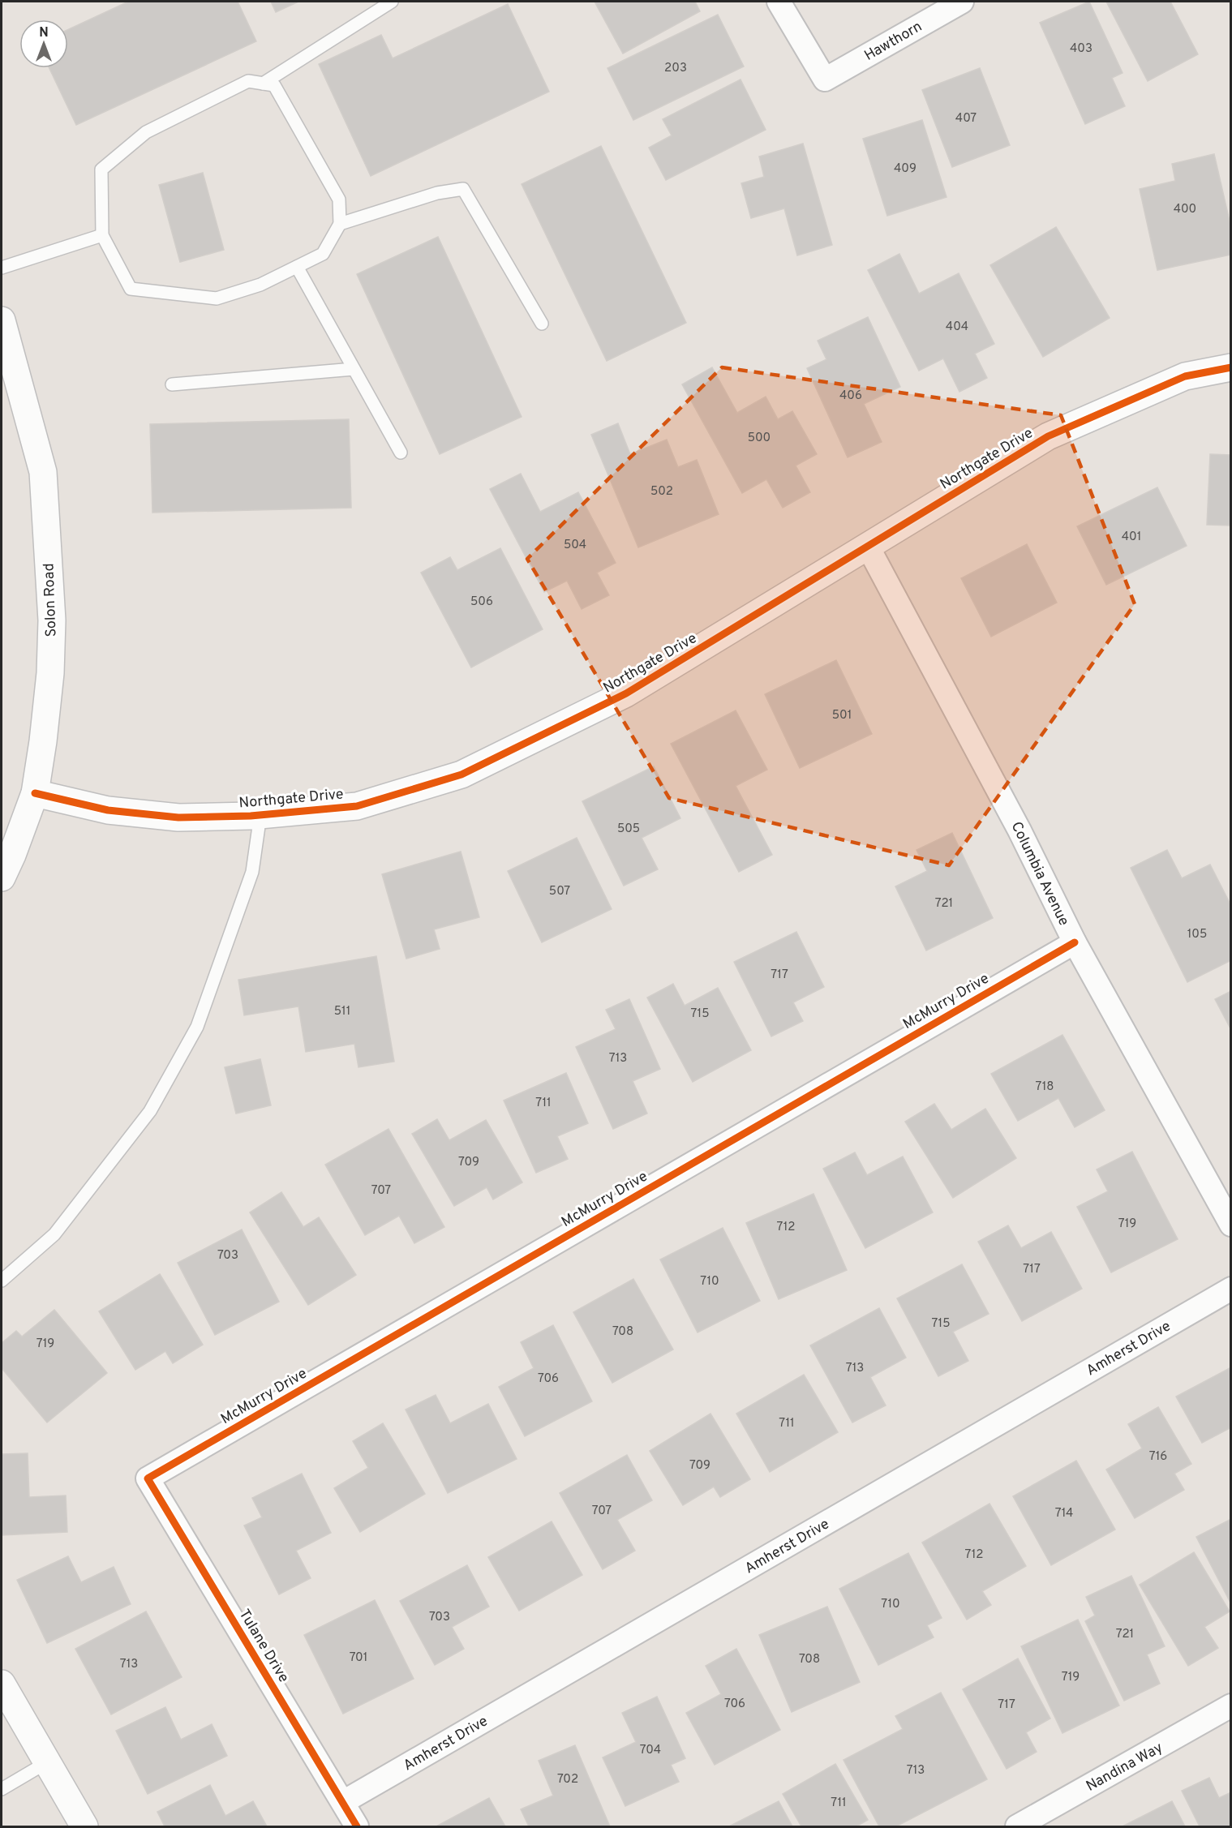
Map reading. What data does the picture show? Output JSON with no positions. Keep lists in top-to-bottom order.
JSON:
{
  "streets": {
    "street": [
      "Hawthorn",
      "Northgate Drive",
      "Solon Road",
      "Columbia Avenue",
      "McMurry Drive",
      "Amherst Drive",
      "Tulane Drive",
      "Nandina Way"
    ]
  },
  "crossings": [
    ["Northgate Drive", "Solon Road"],
    ["Northgate Drive", "Columbia Avenue"],
    ["Columbia Avenue", "McMurry Drive"],
    ["McMurry Drive", "Tulane Drive"],
    ["Amherst Drive", "Tulane Drive"]
  ],
  "house_numbers": [
    "403",
    "203",
    "407",
    "409",
    "400",
    "404",
    "406",
    "500",
    "502",
    "401",
    "504",
    "506",
    "501",
    "505",
    "507",
    "721",
    "105",
    "717",
    "511",
    "715",
    "713",
    "718",
    "711",
    "709",
    "707",
    "719",
    "712",
    "703",
    "717",
    "710",
    "715",
    "708",
    "719",
    "713",
    "706",
    "711",
    "716",
    "709",
    "707",
    "714",
    "712",
    "710",
    "703",
    "721",
    "701",
    "708",
    "713",
    "719",
    "706",
    "717",
    "704",
    "713",
    "702",
    "711"
  ],
  "north": "top"
}
